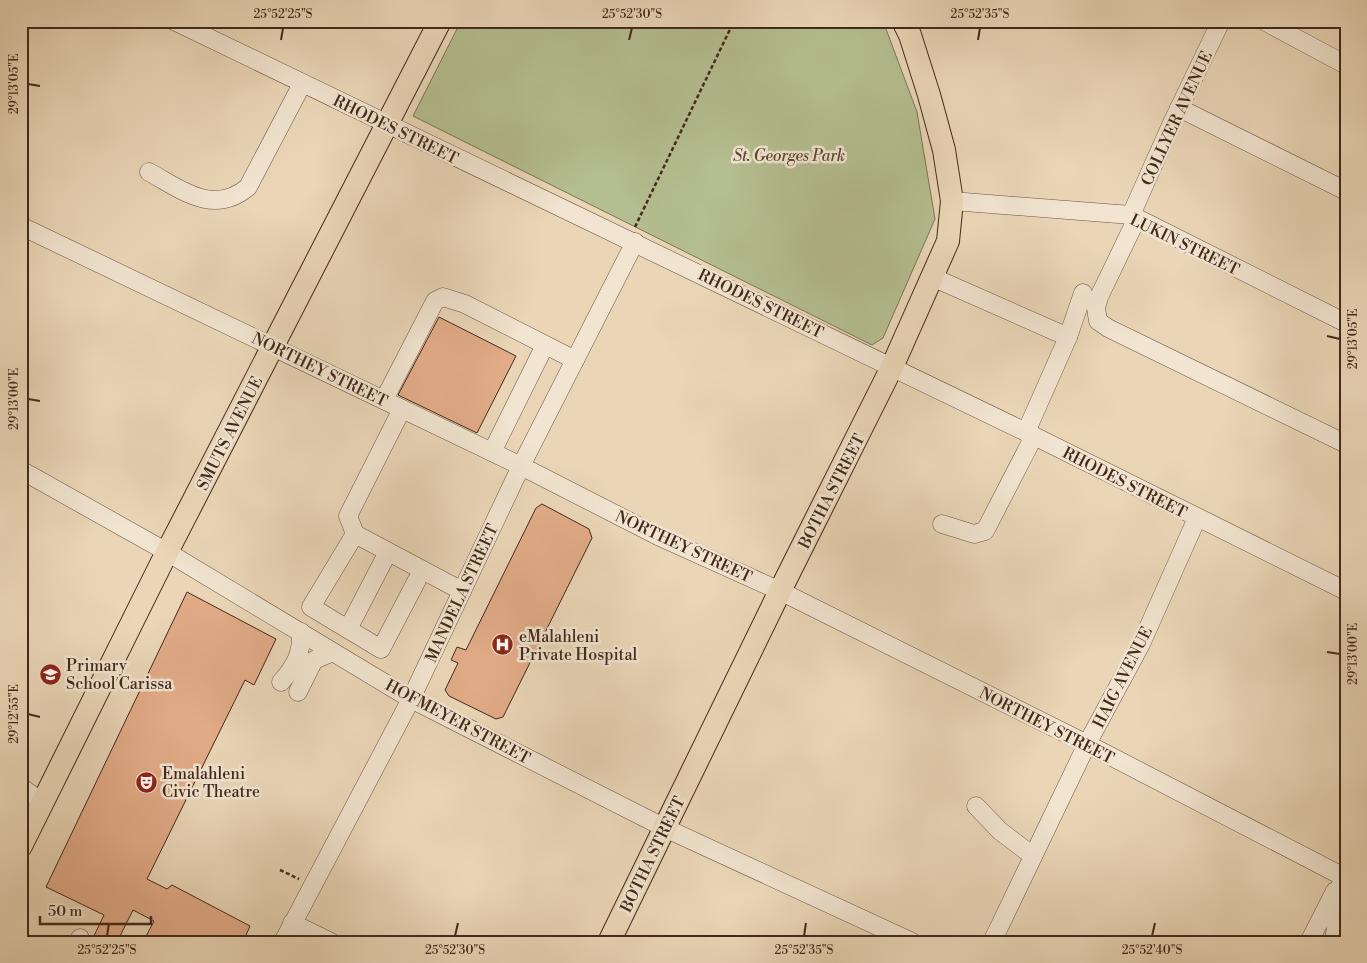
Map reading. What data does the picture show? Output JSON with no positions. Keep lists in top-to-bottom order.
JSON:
{
  "streets": {
    "main road": ["SMUTS AVENUE", "BOTHA STREET"],
    "street": [
      "COLLYER AVENUE",
      "RHODES STREET",
      "LUKIN STREET",
      "NORTHEY STREET",
      "MANDELA STREET",
      "HAIG AVENUE",
      "HOFMEYER STREET"
    ]
  },
  "crossings": [
    ["COLLYER AVENUE", "LUKIN STREET"],
    ["RHODES STREET", "SMUTS AVENUE"],
    ["RHODES STREET", "BOTHA STREET"],
    ["RHODES STREET", "MANDELA STREET"],
    ["RHODES STREET", "HAIG AVENUE"],
    ["LUKIN STREET", "BOTHA STREET"],
    ["NORTHEY STREET", "SMUTS AVENUE"],
    ["NORTHEY STREET", "BOTHA STREET"],
    ["NORTHEY STREET", "MANDELA STREET"],
    ["NORTHEY STREET", "HAIG AVENUE"],
    ["SMUTS AVENUE", "HOFMEYER STREET"],
    ["BOTHA STREET", "HOFMEYER STREET"],
    ["MANDELA STREET", "HOFMEYER STREET"]
  ],
  "parks": ["St. Georges Park"],
  "places": {
    "hospital": ["eMalahleni Private Hospital"],
    "school or university": ["Primary School Carissa"],
    "theatre": ["Emalahleni Civic Theatre"]
  },
  "scale_bar": "50 m",
  "coordinates": [
    "25°52'25\"S",
    "25°52'30\"S",
    "25°52'35\"S",
    "29°13'05\"E",
    "29°13'00\"E",
    "29°12'55\"E",
    "25°52'40\"S"
  ]
}
